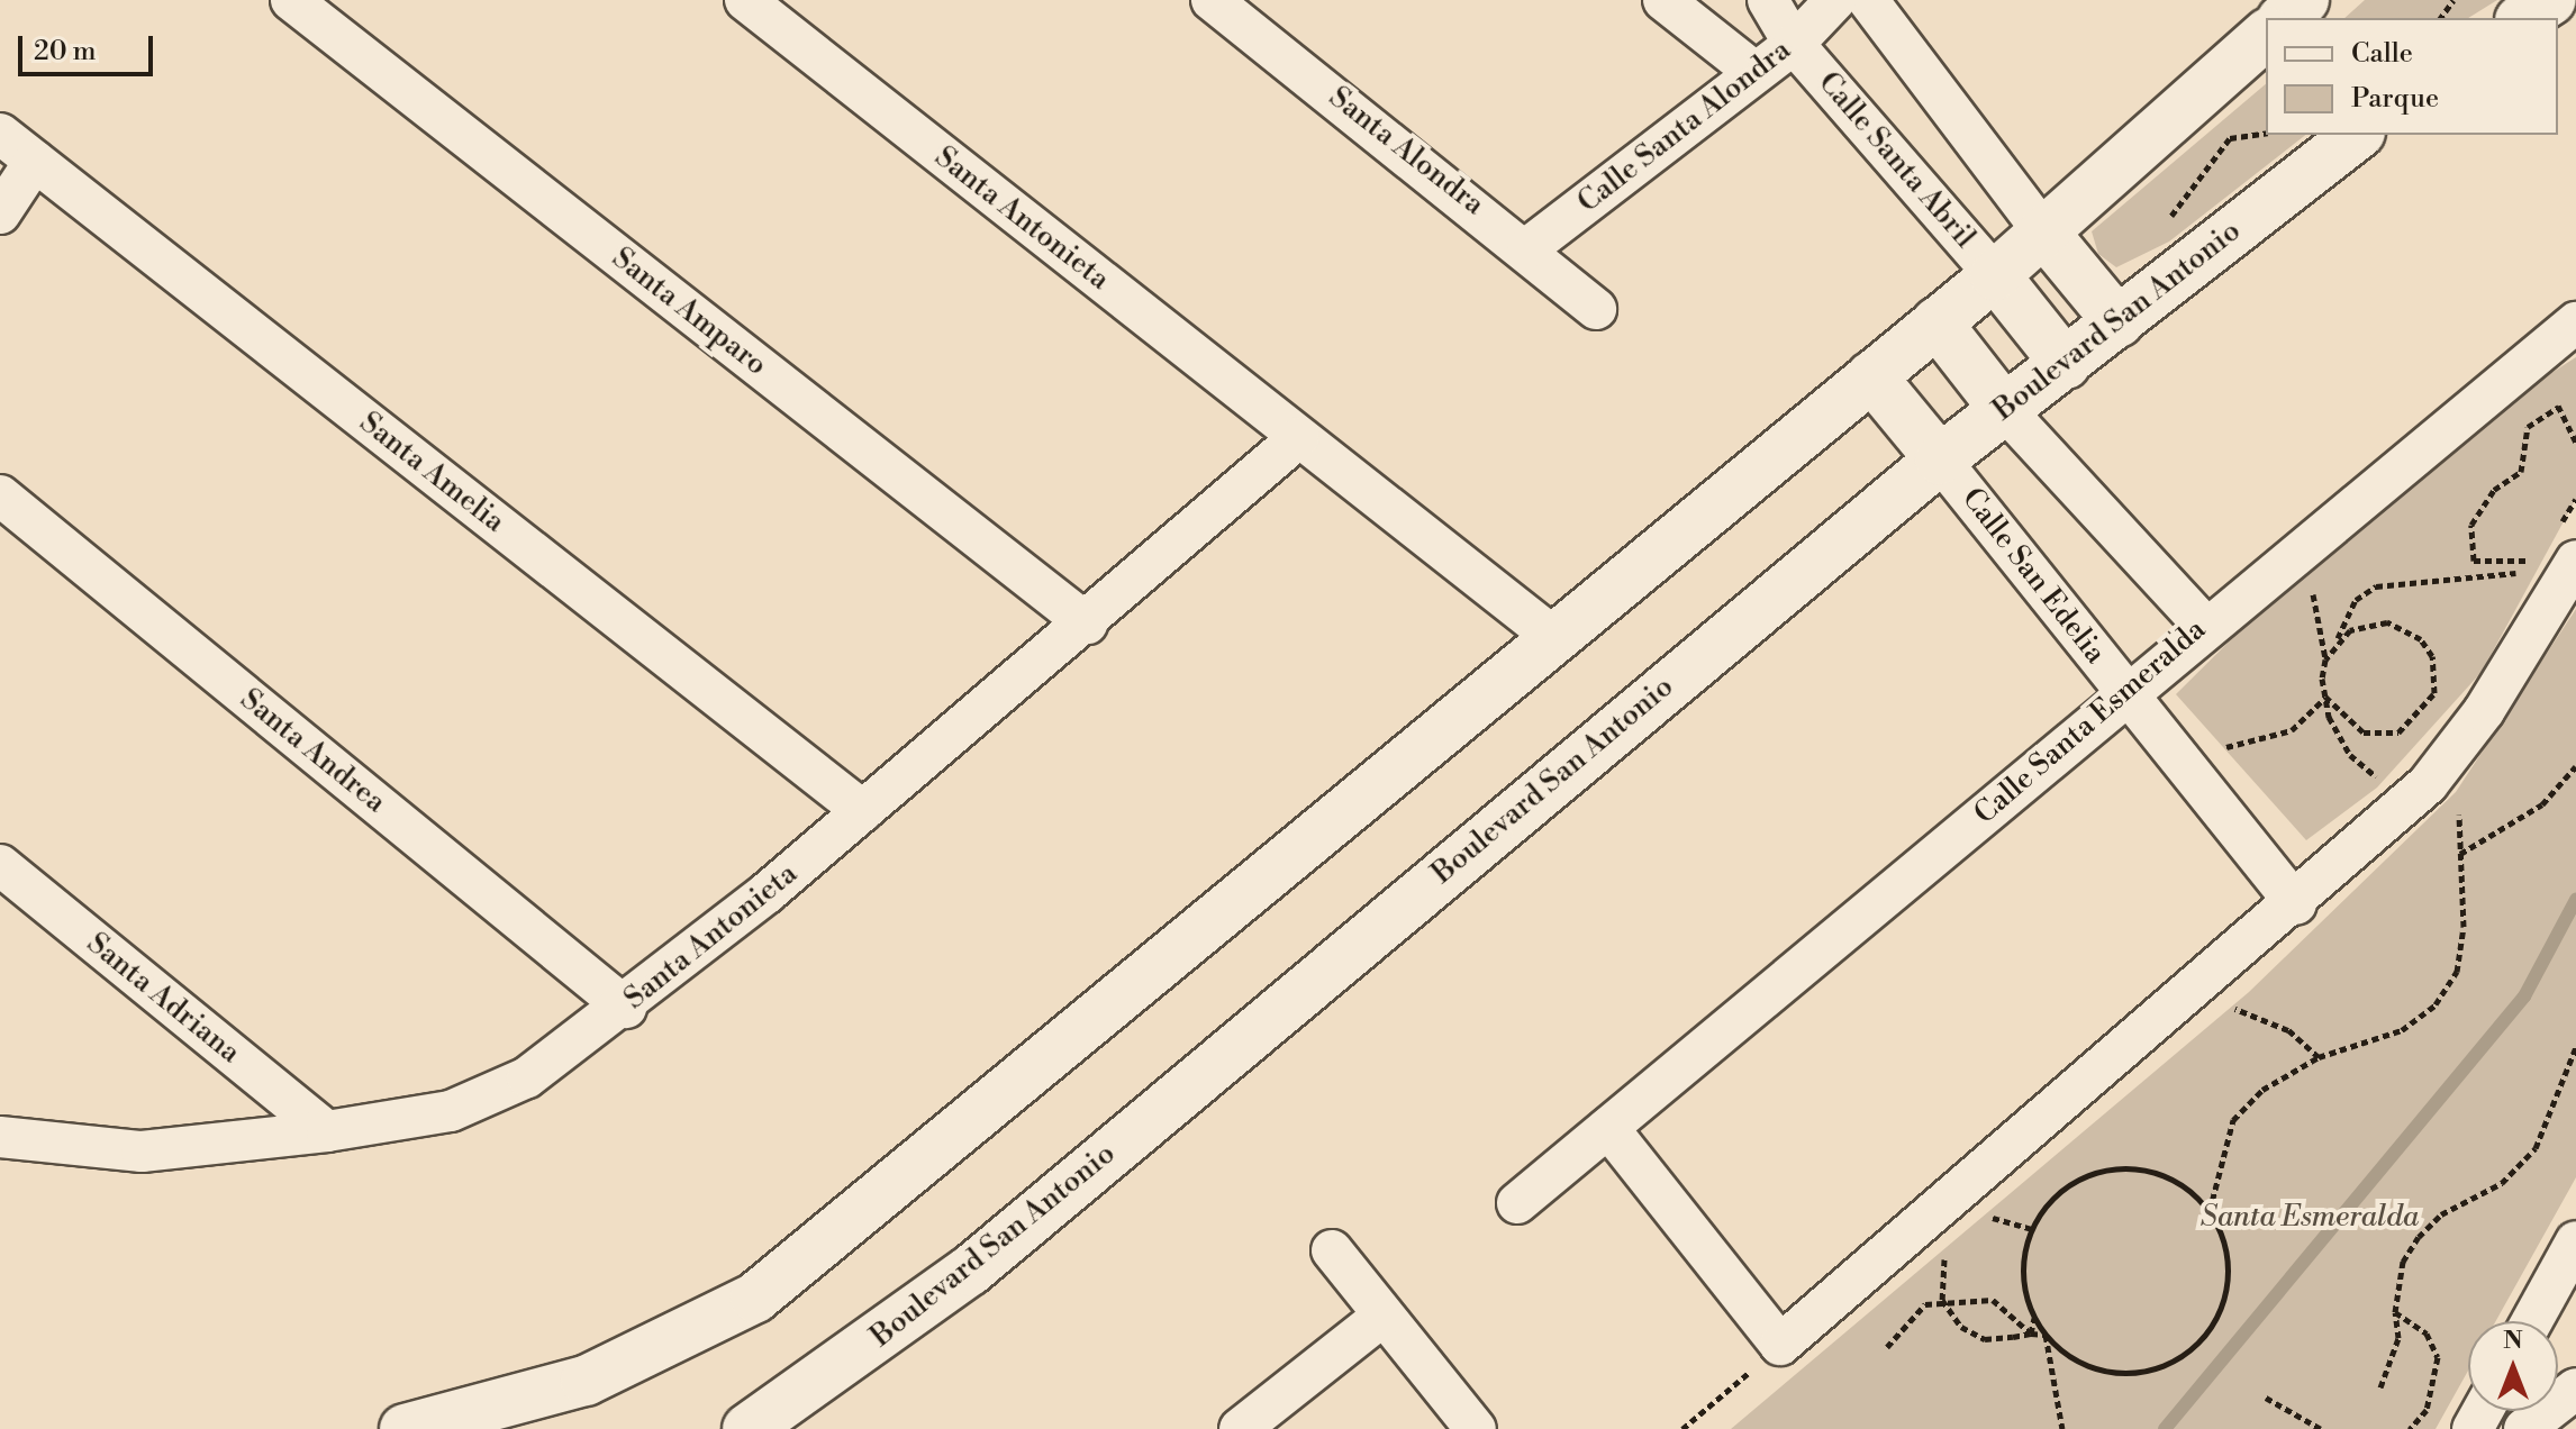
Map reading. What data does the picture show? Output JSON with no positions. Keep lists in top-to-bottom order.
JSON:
{
  "streets": {
    "street": [
      "Calle Santa Alondra",
      "Santa Alondra",
      "Calle Santa Abril",
      "Santa Antonieta",
      "Santa Amparo",
      "Boulevard San Antonio",
      "Santa Amelia",
      "Calle San Edelia",
      "Calle Santa Esmeralda",
      "Santa Andrea",
      "Santa Adriana"
    ]
  },
  "crossings": [
    ["Calle Santa Alondra", "Santa Alondra"],
    ["Calle Santa Alondra", "Calle Santa Abril"],
    ["Santa Antonieta", "Santa Amparo"],
    ["Santa Antonieta", "Santa Amelia"],
    ["Santa Antonieta", "Santa Andrea"],
    ["Santa Antonieta", "Santa Adriana"],
    ["Boulevard San Antonio", "Calle San Edelia"],
    ["Calle San Edelia", "Calle Santa Esmeralda"]
  ],
  "parks": ["Santa Esmeralda"],
  "legend": ["Calle", "Parque"],
  "scale_bar": "20 m",
  "north": "top"
}
